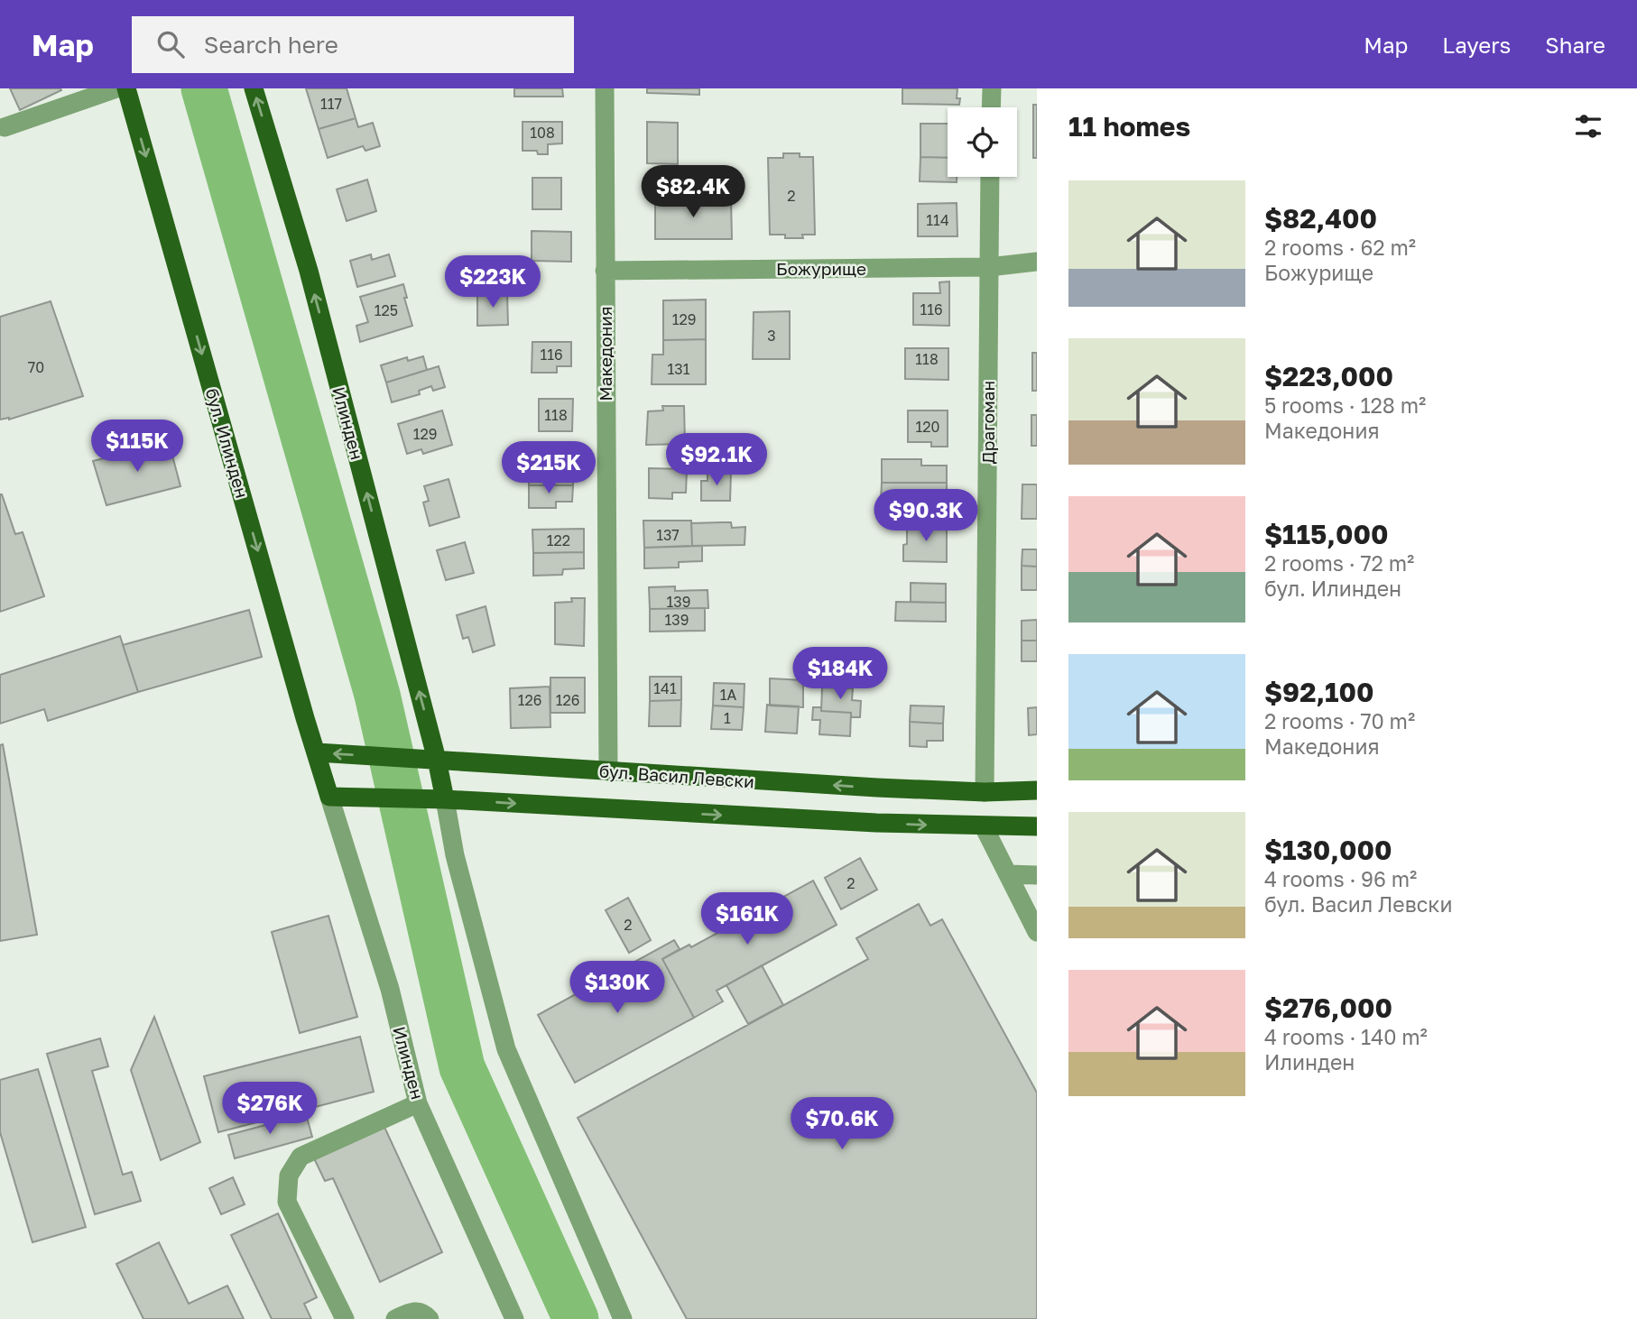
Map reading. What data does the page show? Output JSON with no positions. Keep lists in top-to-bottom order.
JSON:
{
  "streets": {
    "main road": ["Илинден", "бул. Илинден", "бул. Васил Левски"],
    "street": ["Божурище", "Македония", "Драгоман"]
  },
  "crossings": [
    ["Божурище", "Македония"],
    ["Божурище", "Драгоман"],
    ["Македония", "бул. Васил Левски"],
    ["Драгоман", "бул. Васил Левски"],
    ["Илинден", "бул. Илинден"],
    ["Илинден", "бул. Васил Левски"],
    ["бул. Илинден", "бул. Васил Левски"]
  ],
  "one_way": ["Илинден", "бул. Илинден"],
  "house_numbers": [
    "117",
    "108",
    "2",
    "114",
    "116",
    "125",
    "129",
    "3",
    "116",
    "118",
    "70",
    "131",
    "118",
    "120",
    "129",
    "137",
    "122",
    "139",
    "139",
    "141",
    "1А",
    "126",
    "126",
    "1",
    "2",
    "2"
  ],
  "page": {
    "header": "Map",
    "search": "Search here",
    "nav": ["Map", "Layers", "Share"],
    "heading": "11 homes",
    "list": [
      {
        "name": "$82,400",
        "note": "2 rooms · 62 m² · Божурище"
      },
      {
        "name": "$223,000",
        "note": "5 rooms · 128 m² · Македония"
      },
      {
        "name": "$115,000",
        "note": "2 rooms · 72 m² · бул. Илинден"
      },
      {
        "name": "$92,100",
        "note": "2 rooms · 70 m² · Македония"
      },
      {
        "name": "$130,000",
        "note": "4 rooms · 96 m² · бул. Васил Левски"
      },
      {
        "name": "$276,000",
        "note": "4 rooms · 140 m² · Илинден"
      }
    ],
    "price": [
      "$82.4K",
      "$223K",
      "$115K",
      "$92.1K",
      "$215K",
      "$90.3K",
      "$184K",
      "$161K",
      "$130K",
      "$276K",
      "$70.6K"
    ]
  }
}
